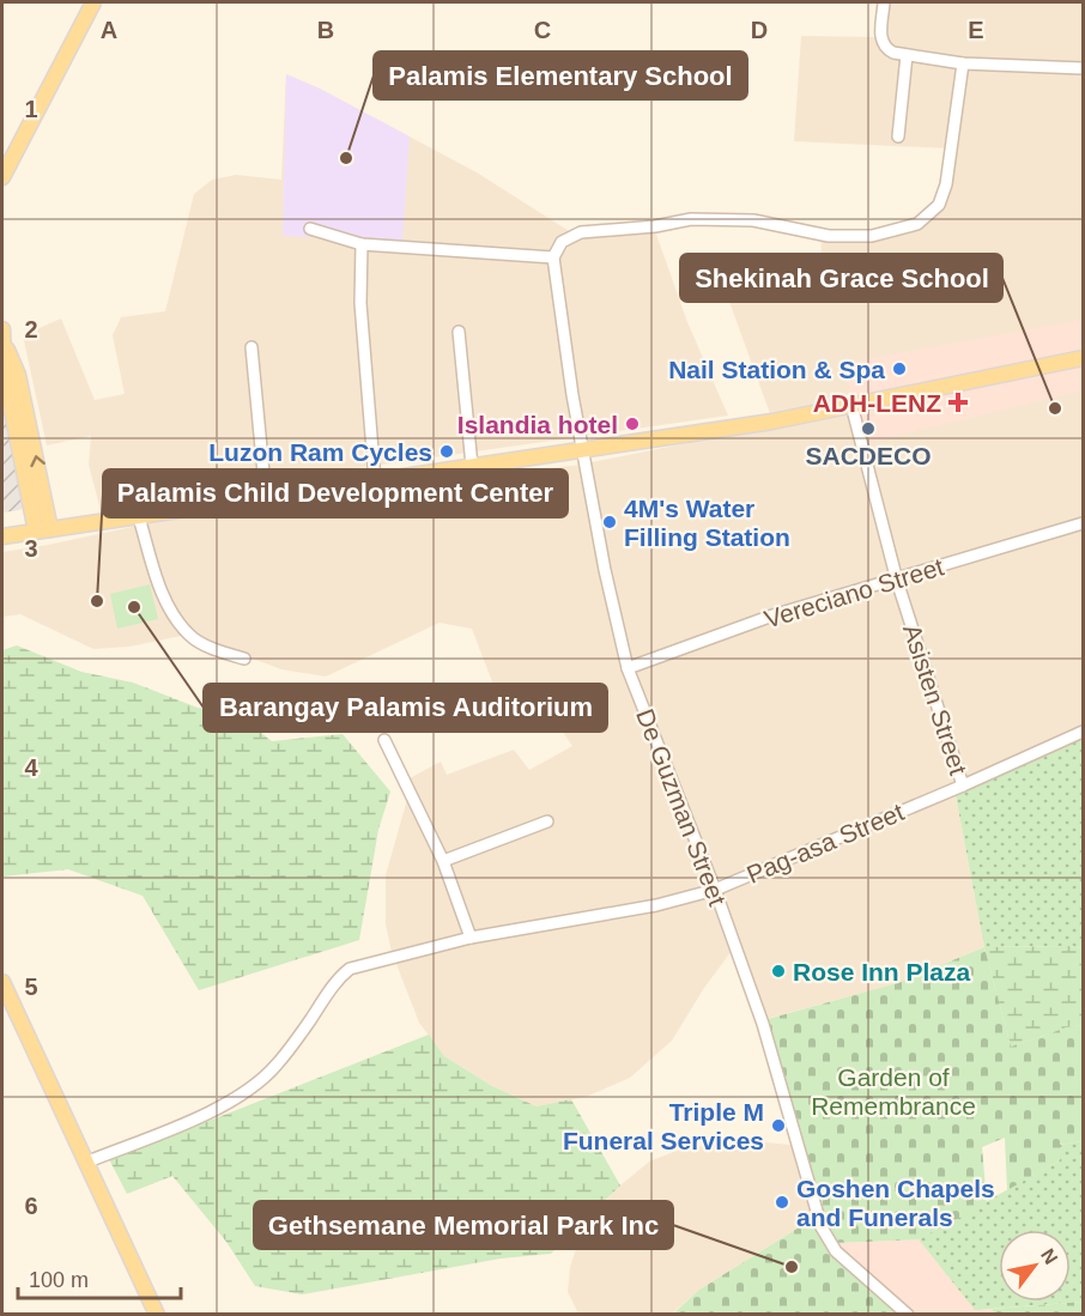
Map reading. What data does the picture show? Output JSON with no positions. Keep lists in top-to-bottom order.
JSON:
{
  "streets": {
    "street": [
      "Vereciano Street",
      "Asisten Street",
      "De Guzman Street",
      "Pag-asa Street"
    ]
  },
  "crossings": [
    ["Vereciano Street", "Asisten Street"],
    ["Vereciano Street", "De Guzman Street"],
    ["Asisten Street", "Pag-asa Street"],
    ["De Guzman Street", "Pag-asa Street"]
  ],
  "parks": ["Garden of Remembrance"],
  "places": {
    "other": [
      "Palamis Elementary School",
      "Nail Station & Spa",
      "Shekinah Grace School",
      "Islandia hotel",
      "SACDECO",
      "Luzon Ram Cycles",
      "4M's Water Filling Station",
      "Palamis Child Development Center",
      "Barangay Palamis Auditorium",
      "Rose Inn Plaza",
      "Triple M Funeral Services",
      "Goshen Chapels and Funerals",
      "Gethsemane Memorial Park Inc"
    ],
    "health": ["ADH-LENZ"]
  },
  "scale_bar": "100 m",
  "north": "top right",
  "grid": {
    "columns": [
      "A",
      "B",
      "C",
      "D",
      "E"
    ],
    "rows": [
      "1",
      "2",
      "3",
      "4",
      "5",
      "6"
    ]
  }
}
